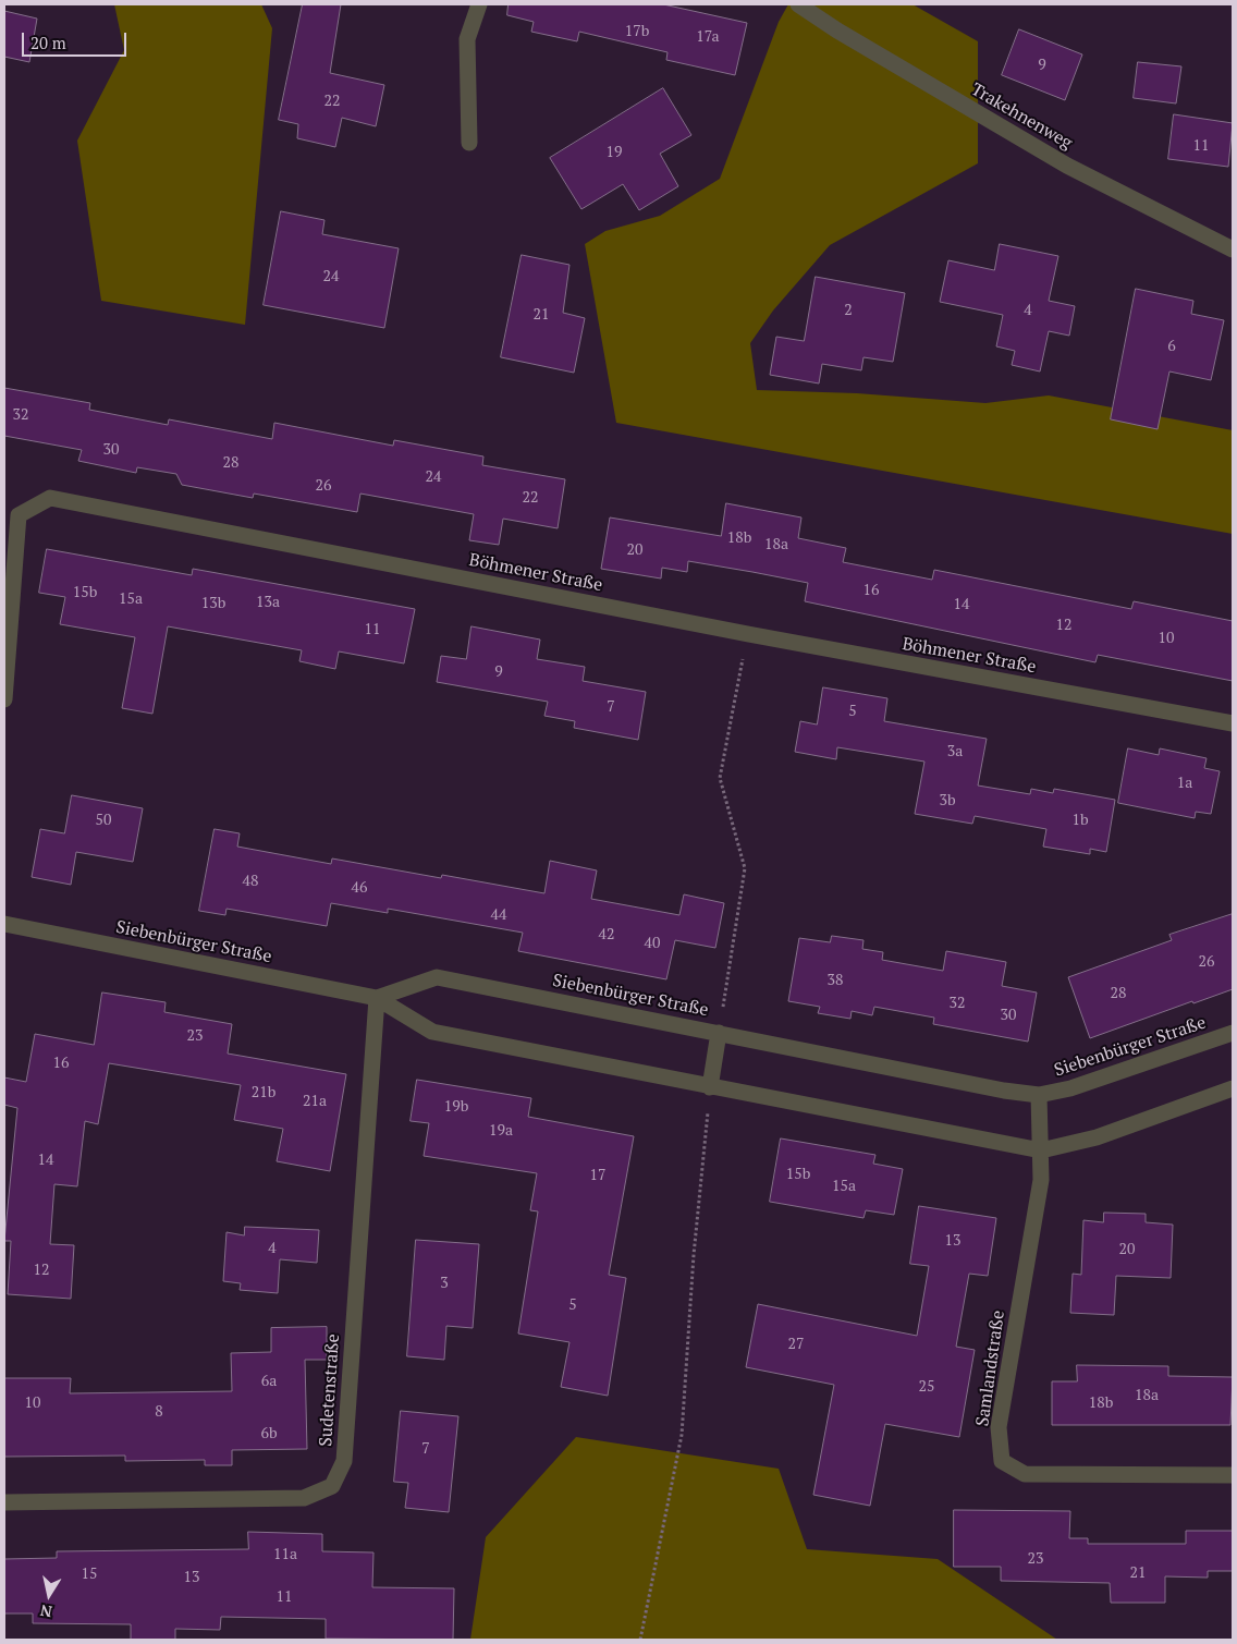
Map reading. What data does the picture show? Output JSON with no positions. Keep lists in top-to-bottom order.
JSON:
{
  "streets": {
    "street": [
      "Trakehnenweg",
      "Böhmener Straße",
      "Siebenbürger Straße",
      "Samlandstraße",
      "Sudetenstraße"
    ]
  },
  "crossings": [
    ["Siebenbürger Straße", "Samlandstraße"],
    ["Siebenbürger Straße", "Sudetenstraße"]
  ],
  "house_numbers": [
    "17b",
    "17a",
    "9",
    "22",
    "11",
    "19",
    "24",
    "2",
    "4",
    "21",
    "6",
    "32",
    "30",
    "28",
    "24",
    "26",
    "22",
    "18b",
    "18a",
    "20",
    "16",
    "15b",
    "15a",
    "13a",
    "13b",
    "14",
    "12",
    "11",
    "10",
    "9",
    "7",
    "5",
    "3a",
    "1a",
    "3b",
    "50",
    "1b",
    "48",
    "46",
    "44",
    "42",
    "40",
    "26",
    "38",
    "28",
    "32",
    "30",
    "23",
    "16",
    "21b",
    "21a",
    "19b",
    "19a",
    "14",
    "15b",
    "17",
    "15a",
    "13",
    "4",
    "20",
    "12",
    "3",
    "5",
    "27",
    "6a",
    "25",
    "18a",
    "10",
    "18b",
    "8",
    "6b",
    "7",
    "11a",
    "23",
    "21",
    "15",
    "13",
    "11"
  ],
  "scale_bar": "20 m",
  "north": "bottom"
}
